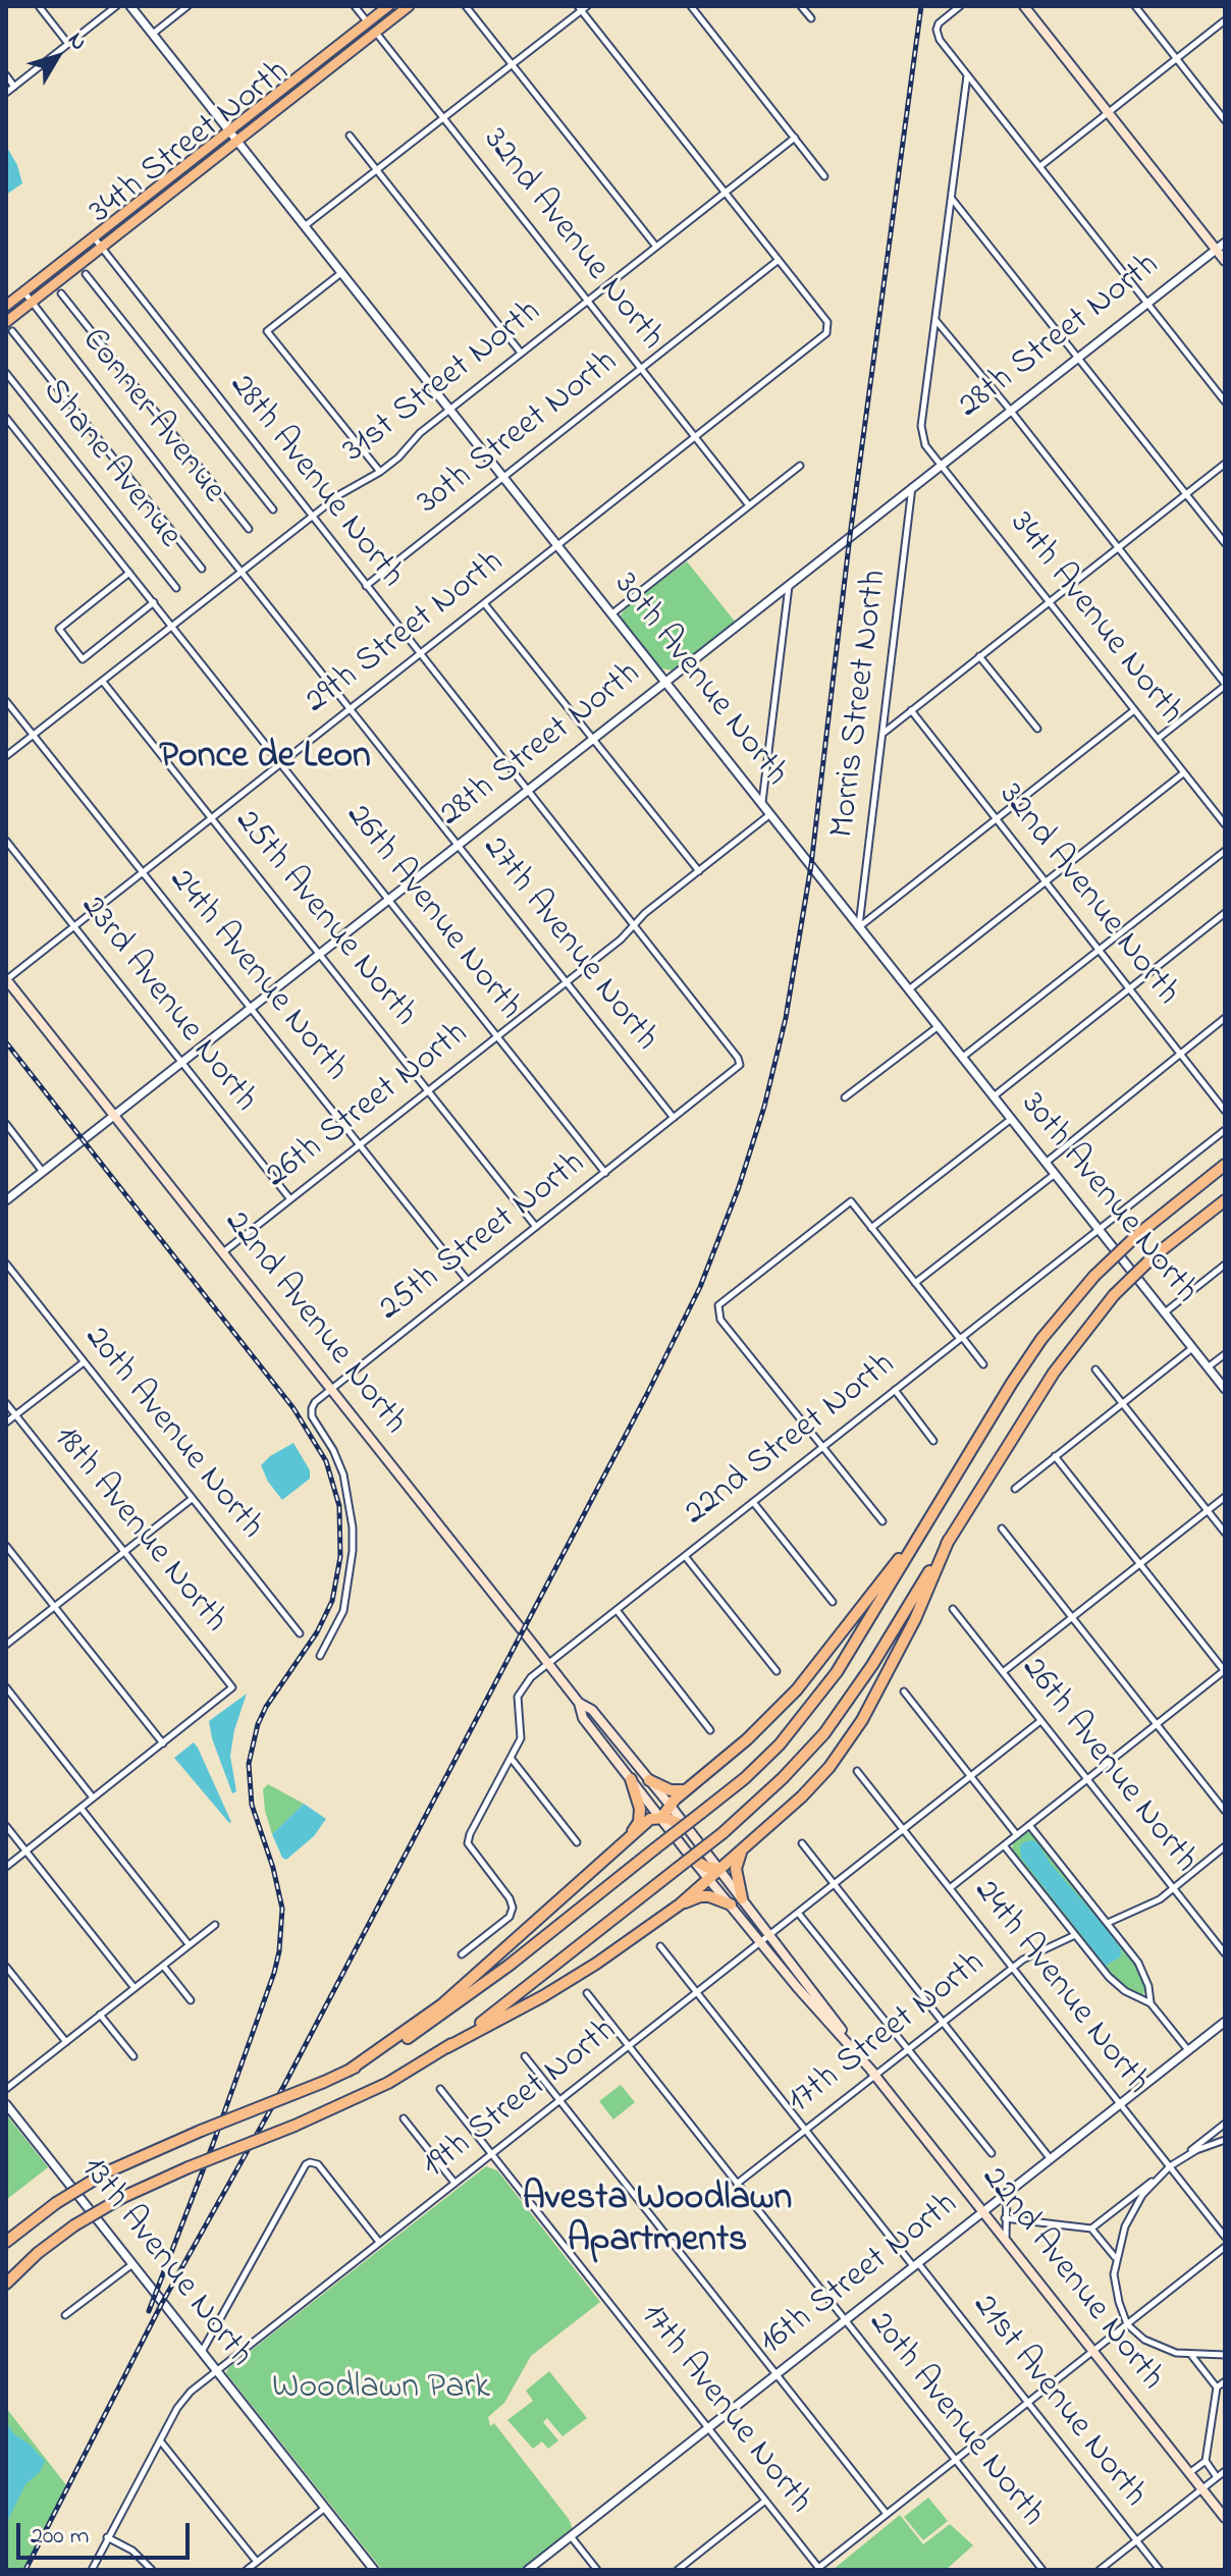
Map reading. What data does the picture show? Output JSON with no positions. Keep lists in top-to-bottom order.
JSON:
{
  "streets": {
    "highway": ["34th Street North"],
    "main road": ["22nd Avenue North"],
    "street": [
      "32nd Avenue North",
      "28th Street North",
      "31st Street North",
      "Conner Avenue",
      "30th Street North",
      "Shane Avenue",
      "28th Avenue North",
      "34th Avenue North",
      "29th Street North",
      "30th Avenue North",
      "Morris Street North",
      "26th Avenue North",
      "25th Avenue North",
      "27th Avenue North",
      "24th Avenue North",
      "23rd Avenue North",
      "26th Street North",
      "25th Street North",
      "20th Avenue North",
      "22nd Street North",
      "18th Avenue North",
      "17th Street North",
      "19th Street North",
      "13th Avenue North",
      "16th Street North",
      "21st Avenue North",
      "17th Avenue North"
    ]
  },
  "crossings": [
    ["34th Street North", "32nd Avenue North"],
    ["34th Street North", "Conner Avenue"],
    ["34th Street North", "28th Avenue North"],
    ["34th Street North", "30th Avenue North"],
    ["32nd Avenue North", "31st Street North"],
    ["32nd Avenue North", "30th Street North"],
    ["32nd Avenue North", "29th Street North"],
    ["28th Street North", "28th Avenue North"],
    ["28th Street North", "34th Avenue North"],
    ["28th Street North", "30th Avenue North"],
    ["28th Street North", "Morris Street North"],
    ["28th Street North", "26th Avenue North"],
    ["28th Street North", "25th Avenue North"],
    ["28th Street North", "27th Avenue North"],
    ["28th Street North", "24th Avenue North"],
    ["28th Street North", "23rd Avenue North"],
    ["28th Street North", "22nd Avenue North"],
    ["31st Street North", "Conner Avenue"],
    ["31st Street North", "28th Avenue North"],
    ["31st Street North", "30th Avenue North"],
    ["31st Street North", "26th Avenue North"],
    ["31st Street North", "25th Avenue North"],
    ["31st Street North", "27th Avenue North"],
    ["31st Street North", "24th Avenue North"],
    ["Conner Avenue", "27th Avenue North"],
    ["30th Street North", "28th Avenue North"],
    ["30th Street North", "29th Street North"],
    ["30th Street North", "30th Avenue North"],
    ["28th Avenue North", "29th Street North"],
    ["28th Avenue North", "26th Street North"],
    ["28th Avenue North", "25th Street North"],
    ["29th Street North", "30th Avenue North"],
    ["29th Street North", "26th Avenue North"],
    ["29th Street North", "25th Avenue North"],
    ["29th Street North", "27th Avenue North"],
    ["29th Street North", "24th Avenue North"],
    ["29th Street North", "23rd Avenue North"],
    ["29th Street North", "22nd Avenue North"],
    ["30th Avenue North", "Morris Street North"],
    ["30th Avenue North", "26th Street North"],
    ["30th Avenue North", "22nd Street North"],
    ["26th Avenue North", "26th Street North"],
    ["26th Avenue North", "25th Street North"],
    ["26th Avenue North", "19th Street North"],
    ["25th Avenue North", "26th Street North"],
    ["25th Avenue North", "25th Street North"],
    ["27th Avenue North", "26th Street North"],
    ["27th Avenue North", "25th Street North"],
    ["24th Avenue North", "26th Street North"],
    ["24th Avenue North", "25th Street North"],
    ["24th Avenue North", "17th Street North"],
    ["24th Avenue North", "19th Street North"],
    ["24th Avenue North", "16th Street North"],
    ["23rd Avenue North", "26th Street North"],
    ["26th Street North", "22nd Avenue North"],
    ["25th Street North", "22nd Avenue North"],
    ["22nd Avenue North", "22nd Street North"],
    ["22nd Avenue North", "17th Street North"],
    ["22nd Avenue North", "19th Street North"],
    ["22nd Avenue North", "16th Street North"],
    ["20th Avenue North", "17th Street North"],
    ["20th Avenue North", "19th Street North"],
    ["20th Avenue North", "16th Street North"],
    ["17th Street North", "21st Avenue North"],
    ["19th Street North", "13th Avenue North"],
    ["19th Street North", "21st Avenue North"],
    ["19th Street North", "17th Avenue North"],
    ["16th Street North", "21st Avenue North"],
    ["16th Street North", "17th Avenue North"]
  ],
  "districts": ["Ponce de Leon", "Avesta Woodlawn Apartments"],
  "parks": ["Woodlawn Park"],
  "scale_bar": "200 m",
  "north": "top right"
}
